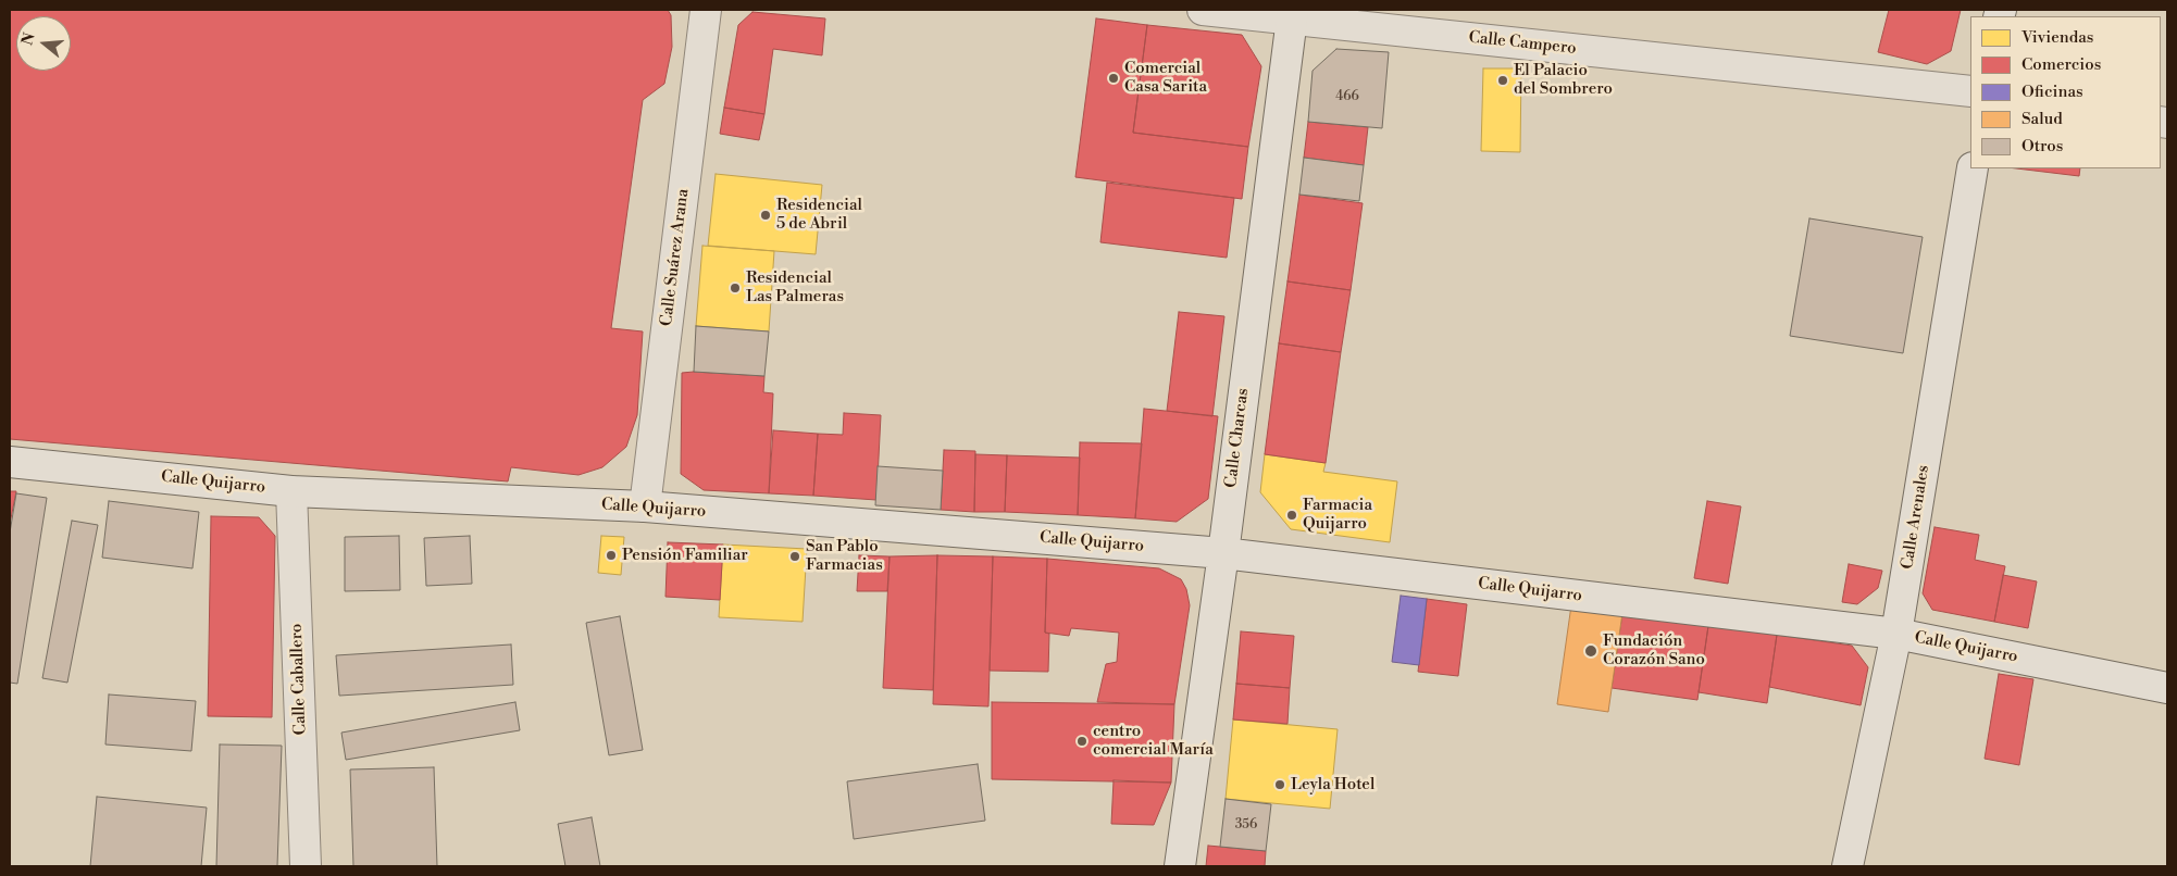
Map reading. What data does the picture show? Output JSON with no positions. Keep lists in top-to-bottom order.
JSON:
{
  "streets": {
    "street": [
      "Calle Campero",
      "Calle Suárez Arana",
      "Calle Charcas",
      "Calle Quijarro",
      "Calle Arenales",
      "Calle Caballero"
    ]
  },
  "crossings": [
    ["Calle Campero", "Calle Charcas"],
    ["Calle Suárez Arana", "Calle Quijarro"],
    ["Calle Charcas", "Calle Quijarro"],
    ["Calle Quijarro", "Calle Arenales"],
    ["Calle Quijarro", "Calle Caballero"]
  ],
  "places": [
    "Comercial Casa Sarita",
    "El Palacio del Sombrero",
    "Residencial 5 de Abril",
    "Residencial Las Palmeras",
    "Farmacia Quijarro",
    "Pensión Familiar",
    "San Pablo Farmacias",
    "Fundación Corazón Sano",
    "centro comercial María",
    "Leyla Hotel"
  ],
  "house_numbers": ["466", "356"],
  "legend": [
    "Viviendas",
    "Comercios",
    "Oficinas",
    "Salud",
    "Otros"
  ],
  "north": "left"
}
